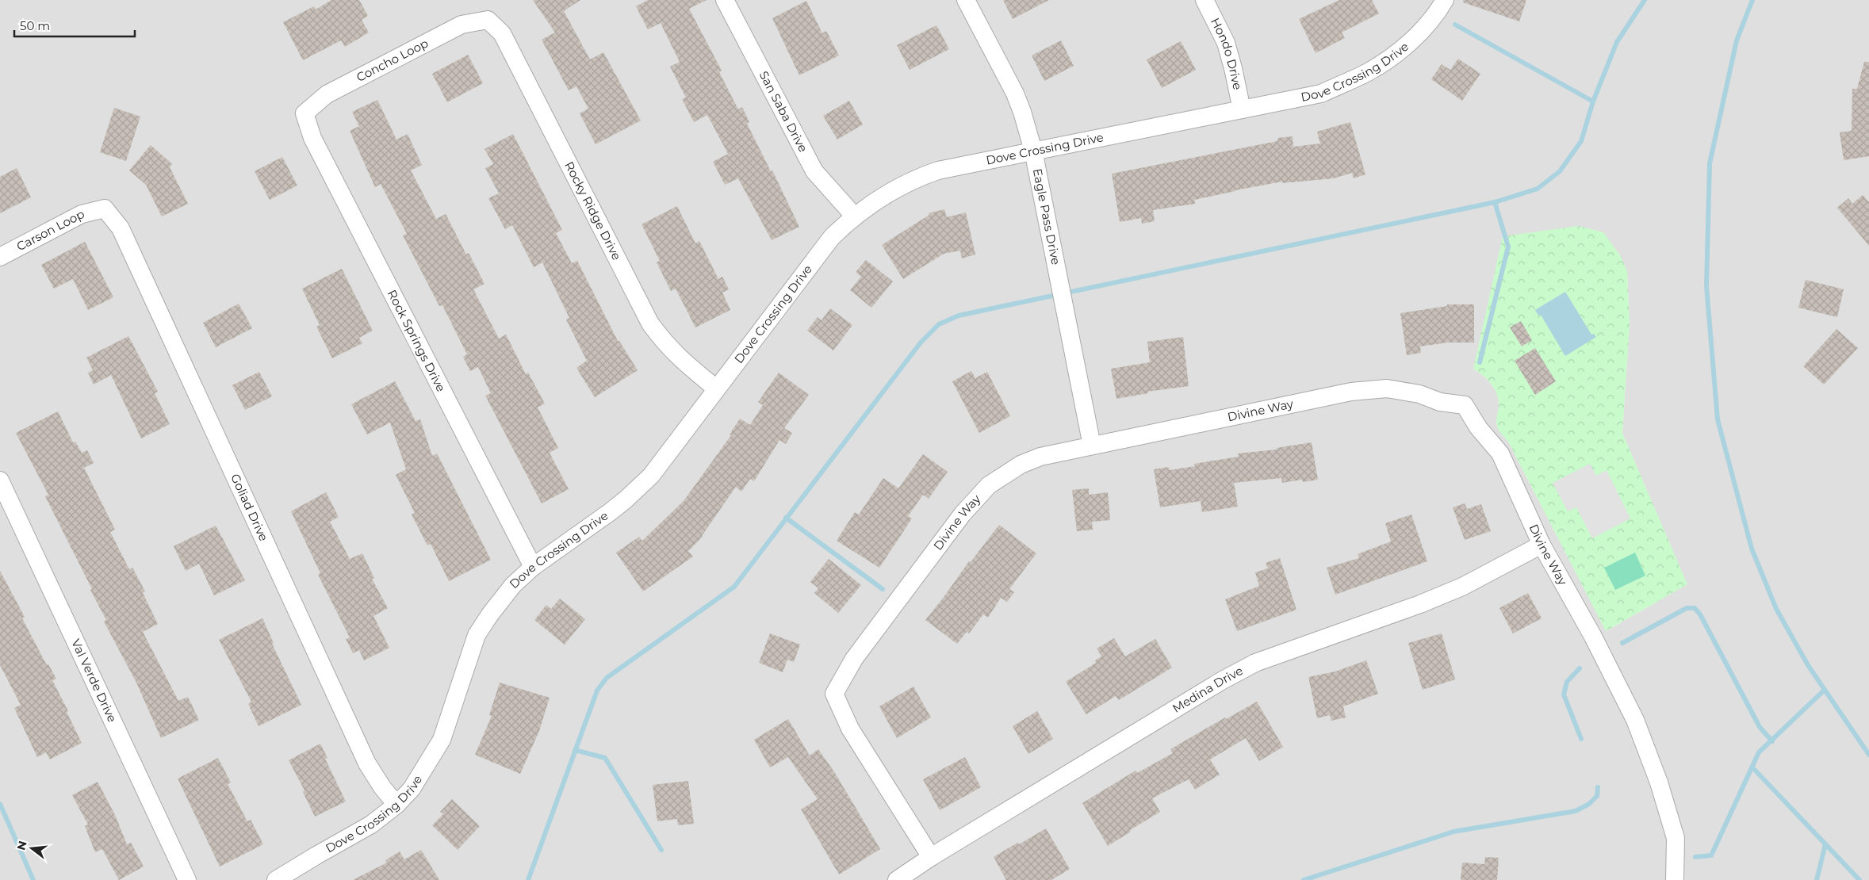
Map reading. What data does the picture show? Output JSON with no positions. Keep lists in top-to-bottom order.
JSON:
{
  "streets": {
    "street": [
      "Hondo Drive",
      "Concho Loop",
      "Dove Crossing Drive",
      "San Saba Drive",
      "Rocky Ridge Drive",
      "Eagle Pass Drive",
      "Carson Loop",
      "Rock Springs Drive",
      "Divine Way",
      "Goliad Drive",
      "Val Verde Drive",
      "Medina Drive"
    ]
  },
  "crossings": [
    ["Hondo Drive", "Dove Crossing Drive"],
    ["Concho Loop", "Rocky Ridge Drive"],
    ["Concho Loop", "Rock Springs Drive"],
    ["Dove Crossing Drive", "San Saba Drive"],
    ["Dove Crossing Drive", "Rocky Ridge Drive"],
    ["Dove Crossing Drive", "Eagle Pass Drive"],
    ["Dove Crossing Drive", "Rock Springs Drive"],
    ["Dove Crossing Drive", "Goliad Drive"],
    ["Eagle Pass Drive", "Divine Way"],
    ["Carson Loop", "Goliad Drive"],
    ["Divine Way", "Medina Drive"]
  ],
  "scale_bar": "50 m",
  "north": "left"
}
